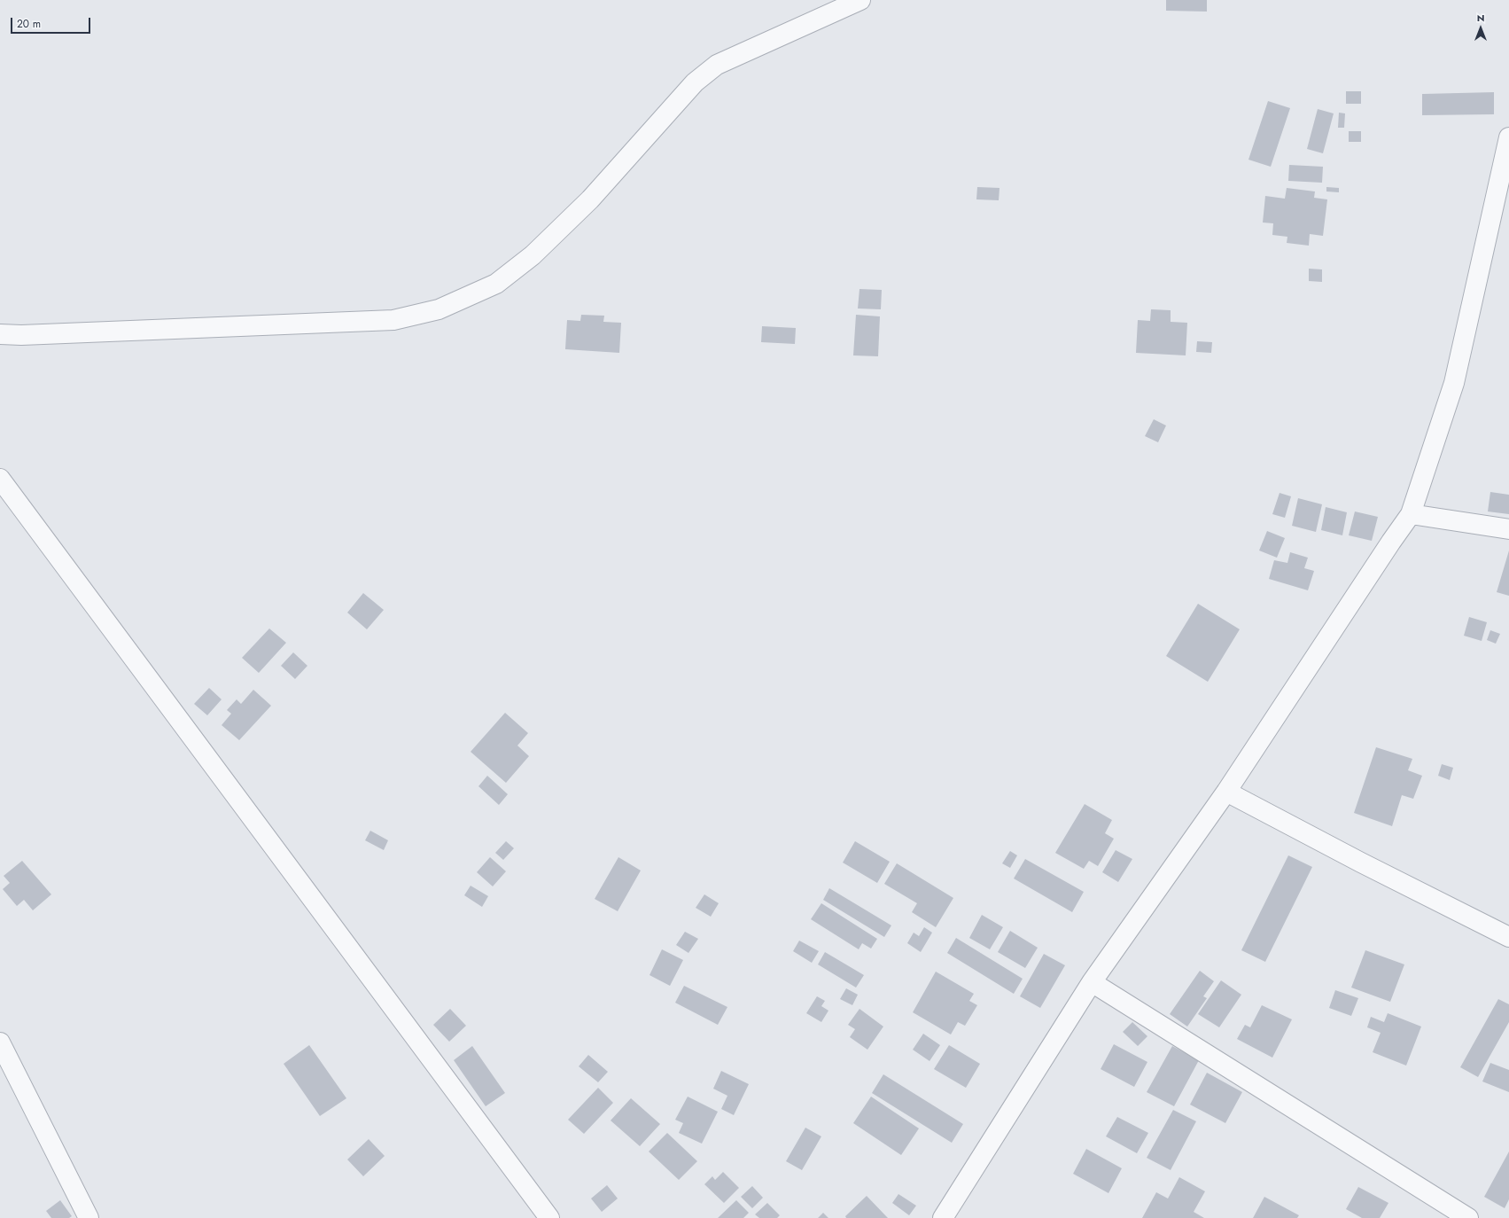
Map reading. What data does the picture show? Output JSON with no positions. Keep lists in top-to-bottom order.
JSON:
{
  "scale_bar": "20 m",
  "north": "top"
}
